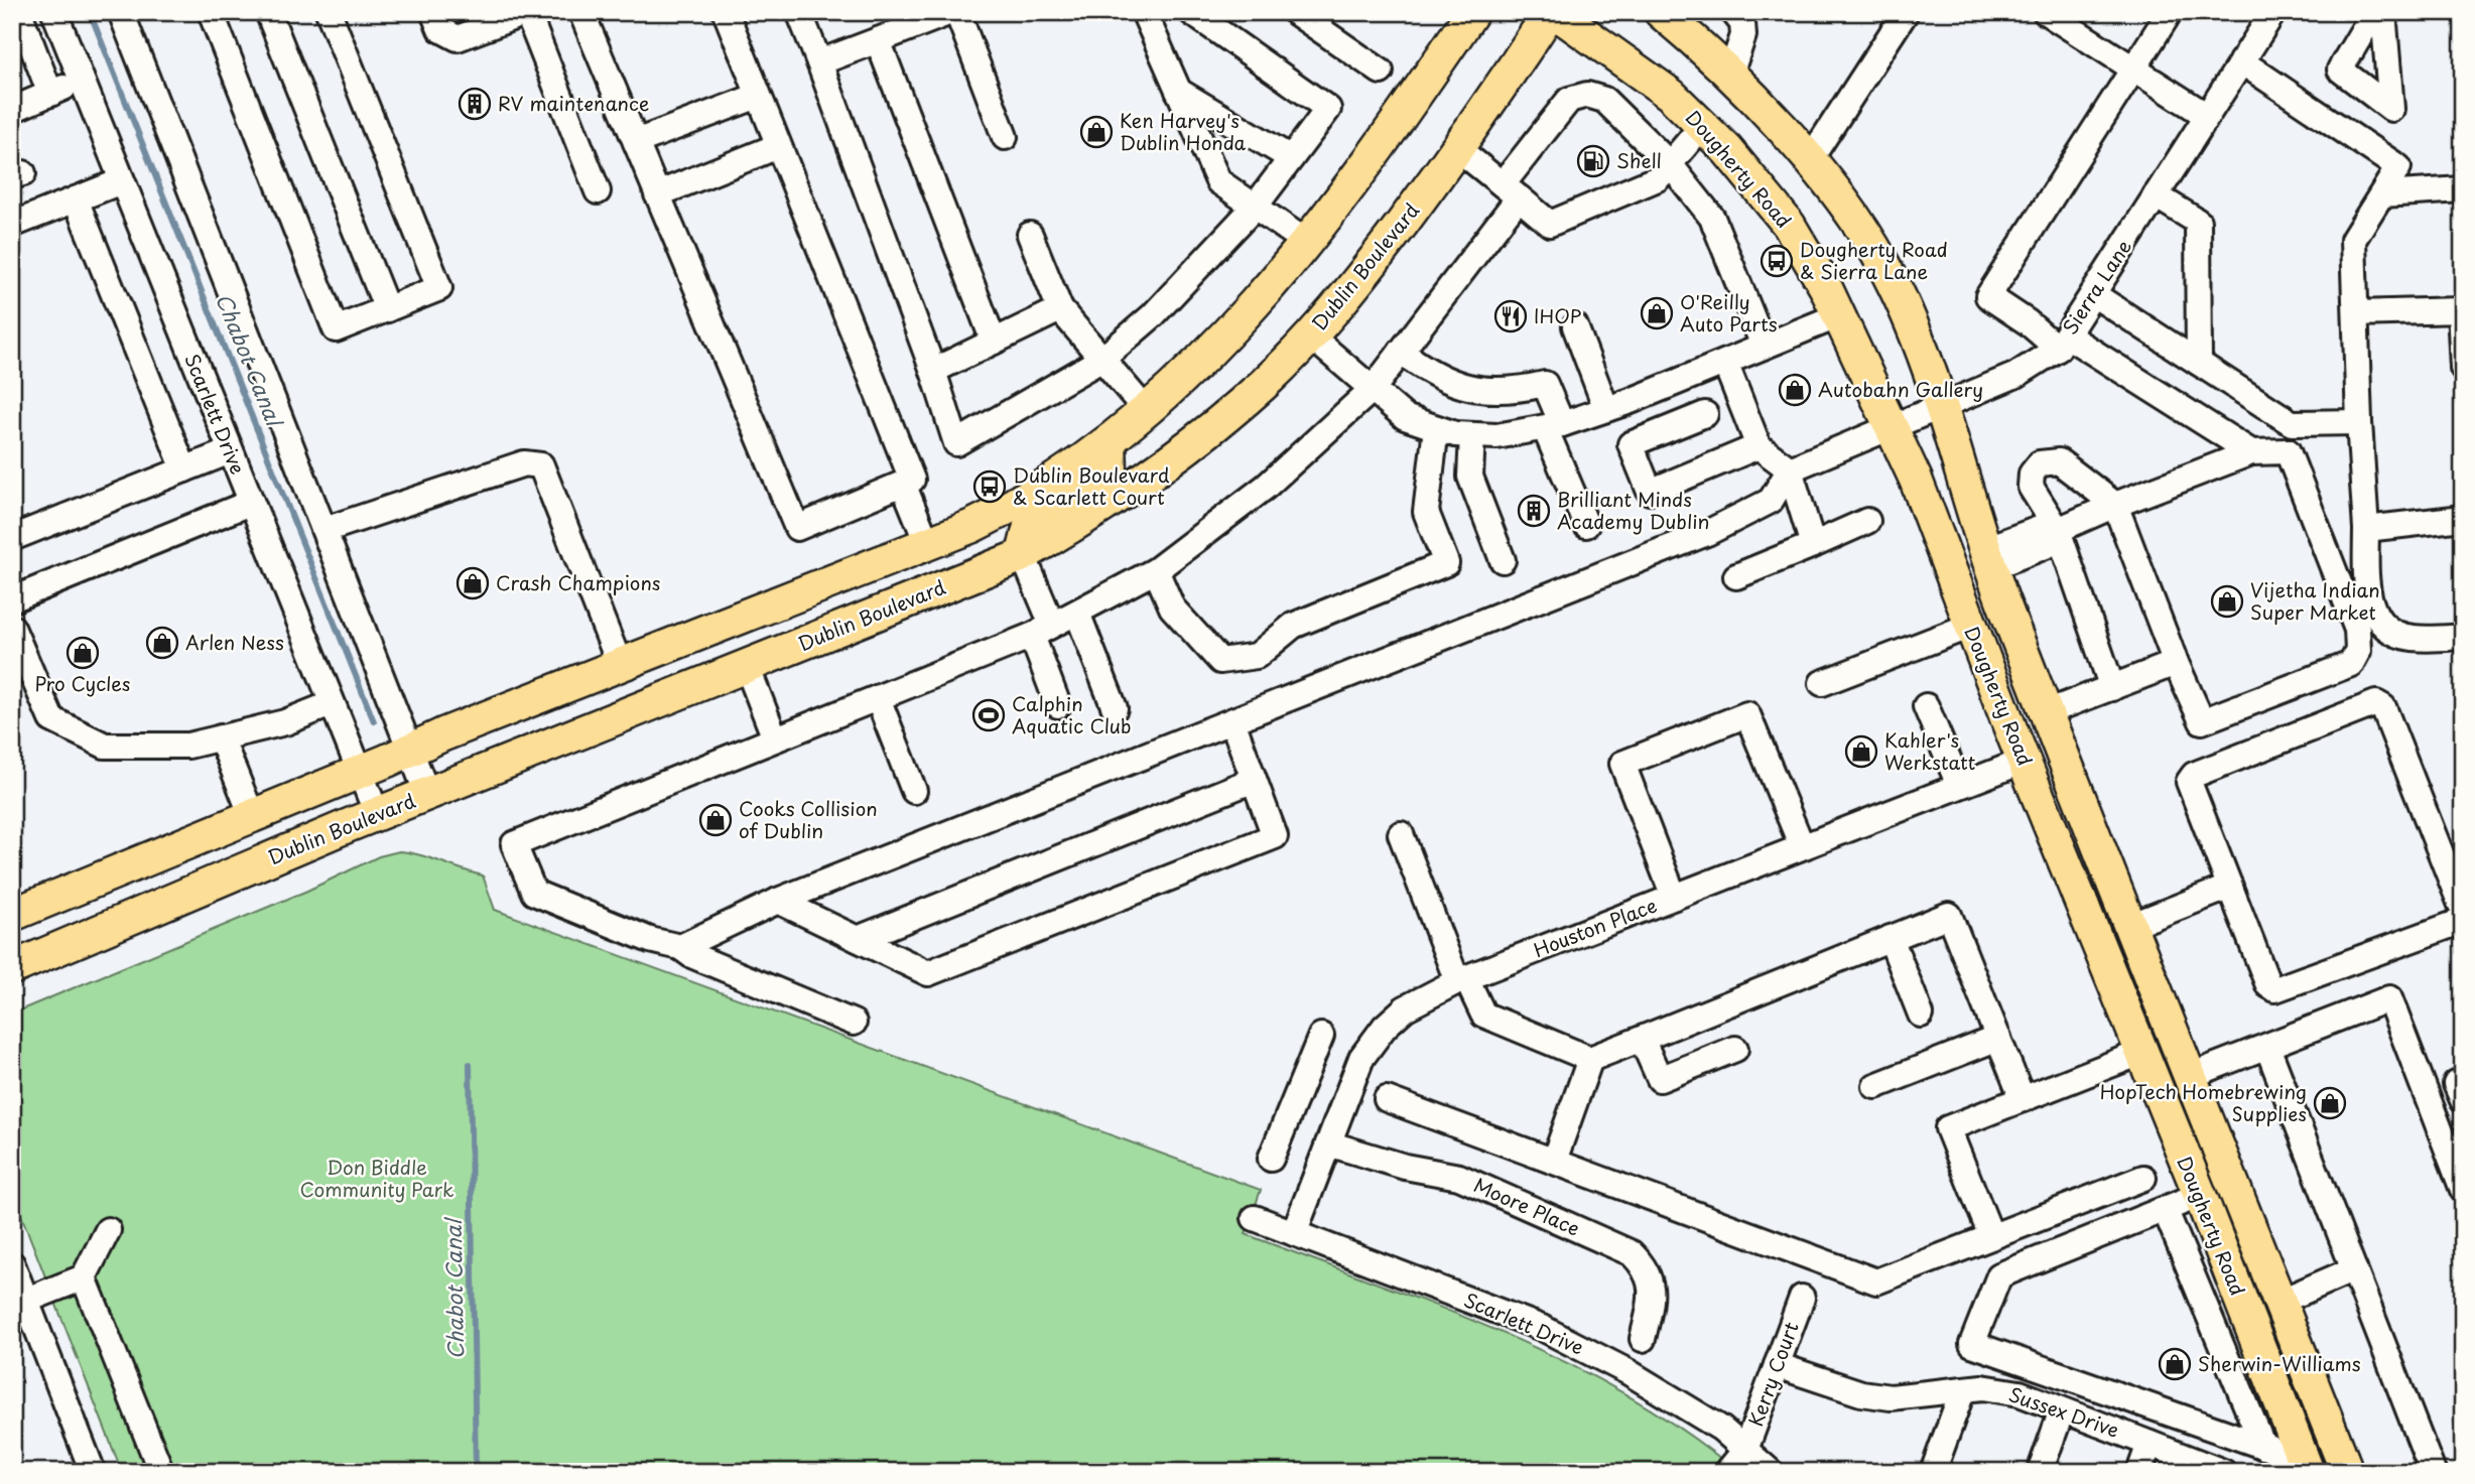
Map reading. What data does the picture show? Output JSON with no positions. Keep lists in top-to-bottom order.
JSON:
{
  "streets": {
    "main road": ["Dougherty Road", "Dublin Boulevard"],
    "street": [
      "Sierra Lane",
      "Scarlett Drive",
      "Houston Place",
      "Moore Place",
      "Kerry Court",
      "Sussex Drive"
    ]
  },
  "crossings": [
    ["Dougherty Road", "Dublin Boulevard"],
    ["Dougherty Road", "Sierra Lane"],
    ["Dougherty Road", "Houston Place"],
    ["Dublin Boulevard", "Scarlett Drive"],
    ["Scarlett Drive", "Houston Place"],
    ["Scarlett Drive", "Kerry Court"],
    ["Houston Place", "Moore Place"],
    ["Kerry Court", "Sussex Drive"]
  ],
  "water": ["Chabot Canal"],
  "parks": ["Don Biddle Community Park"],
  "places": {
    "building": ["RV maintenance", "Brilliant Minds Academy Dublin"],
    "shop": [
      "Ken Harvey's Dublin Honda",
      "O'Reilly Auto Parts",
      "Autobahn Gallery",
      "Crash Champions",
      "Vijetha Indian Super Market",
      "Arlen Ness",
      "Pro Cycles",
      "Kahler's Werkstatt",
      "Cooks Collision of Dublin",
      "HopTech Homebrewing Supplies",
      "Sherwin-Williams"
    ],
    "fuel station": ["Shell"],
    "bus stop": ["Dougherty Road & Sierra Lane", "Dublin Boulevard & Scarlett Court"],
    "restaurant": ["IHOP"],
    "sports": ["Calphin Aquatic Club"]
  }
}
